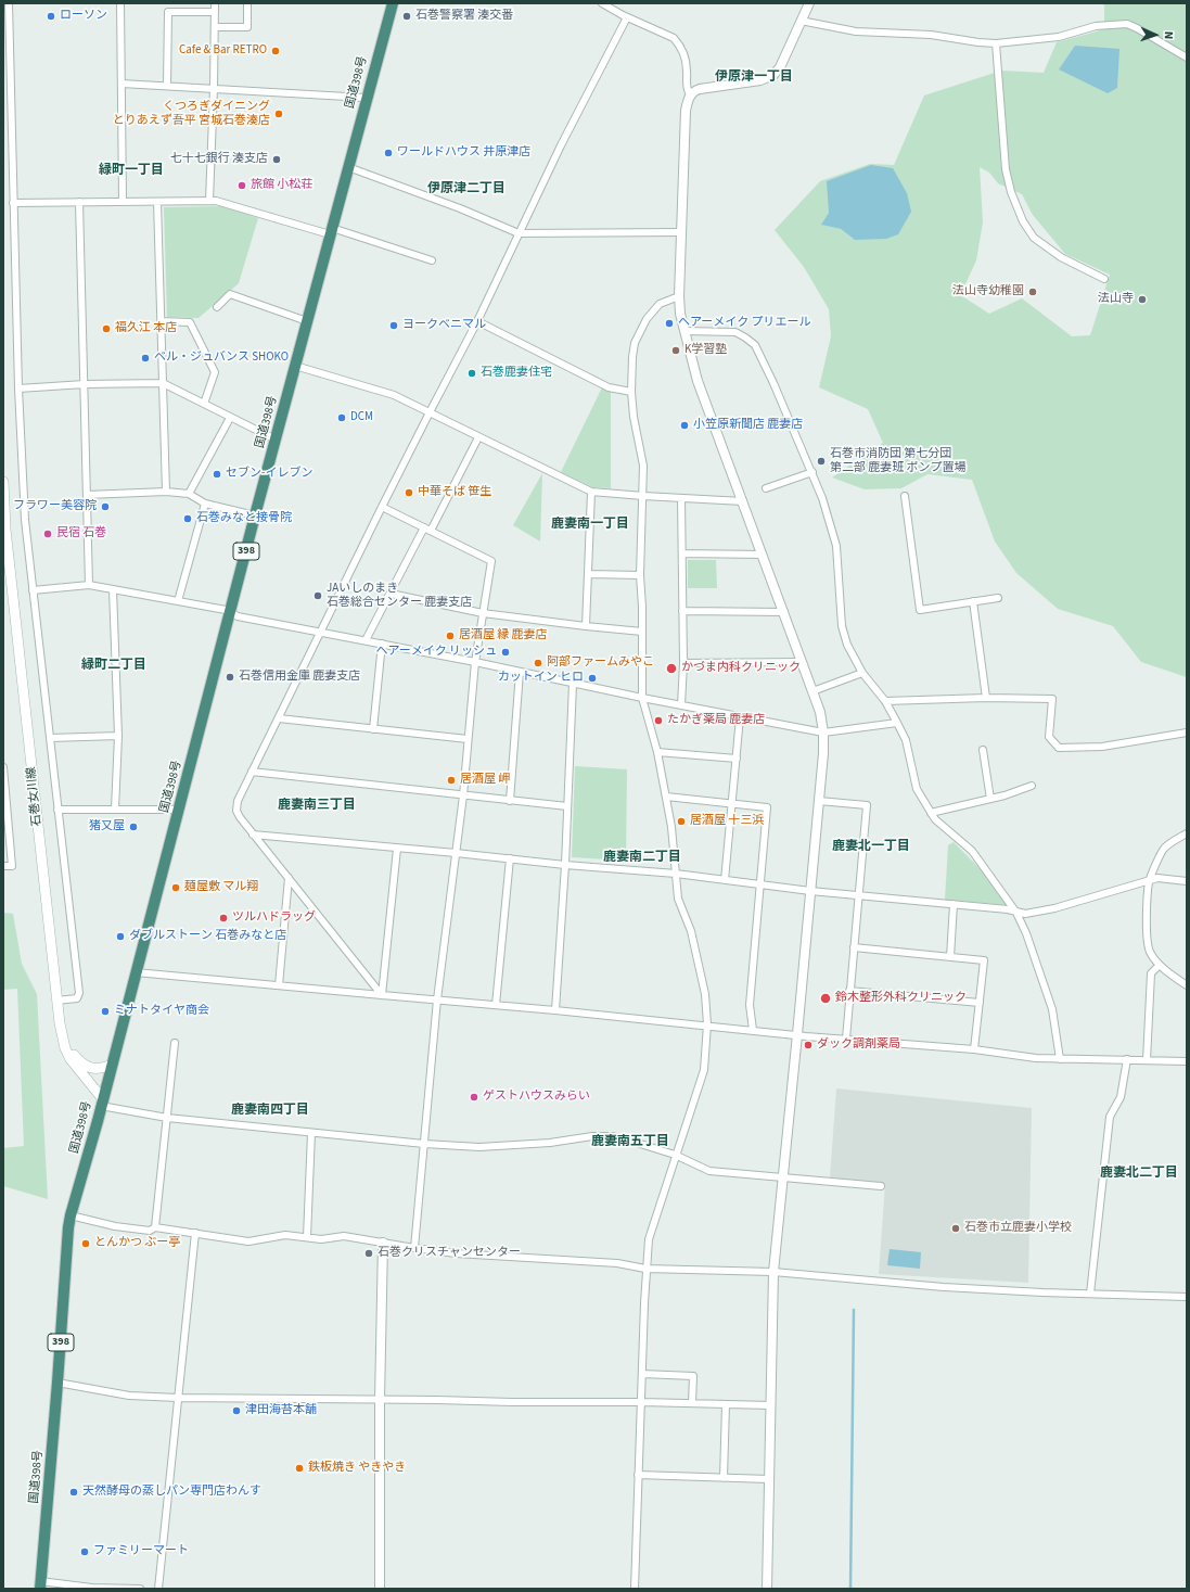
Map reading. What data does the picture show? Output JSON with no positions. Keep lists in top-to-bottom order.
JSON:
{
  "streets": {
    "highway": ["国道398号", "398"],
    "main road": ["石巻女川線"]
  },
  "crossings": [
    ["国道398号", "石巻女川線"]
  ],
  "districts": [
    "伊原津一丁目",
    "緑町一丁目",
    "伊原津二丁目",
    "鹿妻南一丁目",
    "緑町二丁目",
    "鹿妻南三丁目",
    "鹿妻北一丁目",
    "鹿妻南二丁目",
    "鹿妻南四丁目",
    "鹿妻南五丁目",
    "鹿妻北二丁目"
  ],
  "places": [
    "ローソン",
    "石巻警察署 湊交番",
    "Cafe & Bar RETRO",
    "くつろぎダイニング とりあえず吾平 宮城石巻湊店",
    "ワールドハウス 井原津店",
    "七十七銀行 湊支店",
    "旅館 小松荘",
    "法山寺幼稚園",
    "法山寺",
    "ヘアーメイク プリエール",
    "ヨークベニマル",
    "福久江 本店",
    "K学習塾",
    "ベル・ジュバンス SHOKO",
    "石巻鹿妻住宅",
    "DCM",
    "小笠原新聞店 鹿妻店",
    "石巻市消防団 第七分団 第二部 鹿妻班 ポンプ置場",
    "セブン-イレブン",
    "中華そば 笹生",
    "フラワー美容院",
    "石巻みなと接骨院",
    "民宿 石巻",
    "JAいしのまき 石巻総合センター 鹿妻支店",
    "居酒屋 縁 鹿妻店",
    "ヘアーメイク リッシュ",
    "阿部ファームみやこ",
    "かづま内科クリニック",
    "石巻信用金庫 鹿妻支店",
    "カットイン ヒロ",
    "たかぎ薬局 鹿妻店",
    "居酒屋 岬",
    "居酒屋 十三浜",
    "猪又屋",
    "麺屋敷 マル翔",
    "ツルハドラッグ",
    "ダブルストーン 石巻みなと店",
    "鈴木整形外科クリニック",
    "ミナトタイヤ商会",
    "ダック調剤薬局",
    "ゲストハウスみらい",
    "石巻市立鹿妻小学校",
    "とんかつ ぶー亭",
    "石巻クリスチャンセンター",
    "津田海苔本舗",
    "鉄板焼き やきやき",
    "天然酵母の蒸しパン専門店わんす",
    "ファミリーマート"
  ],
  "north": "right"
}
